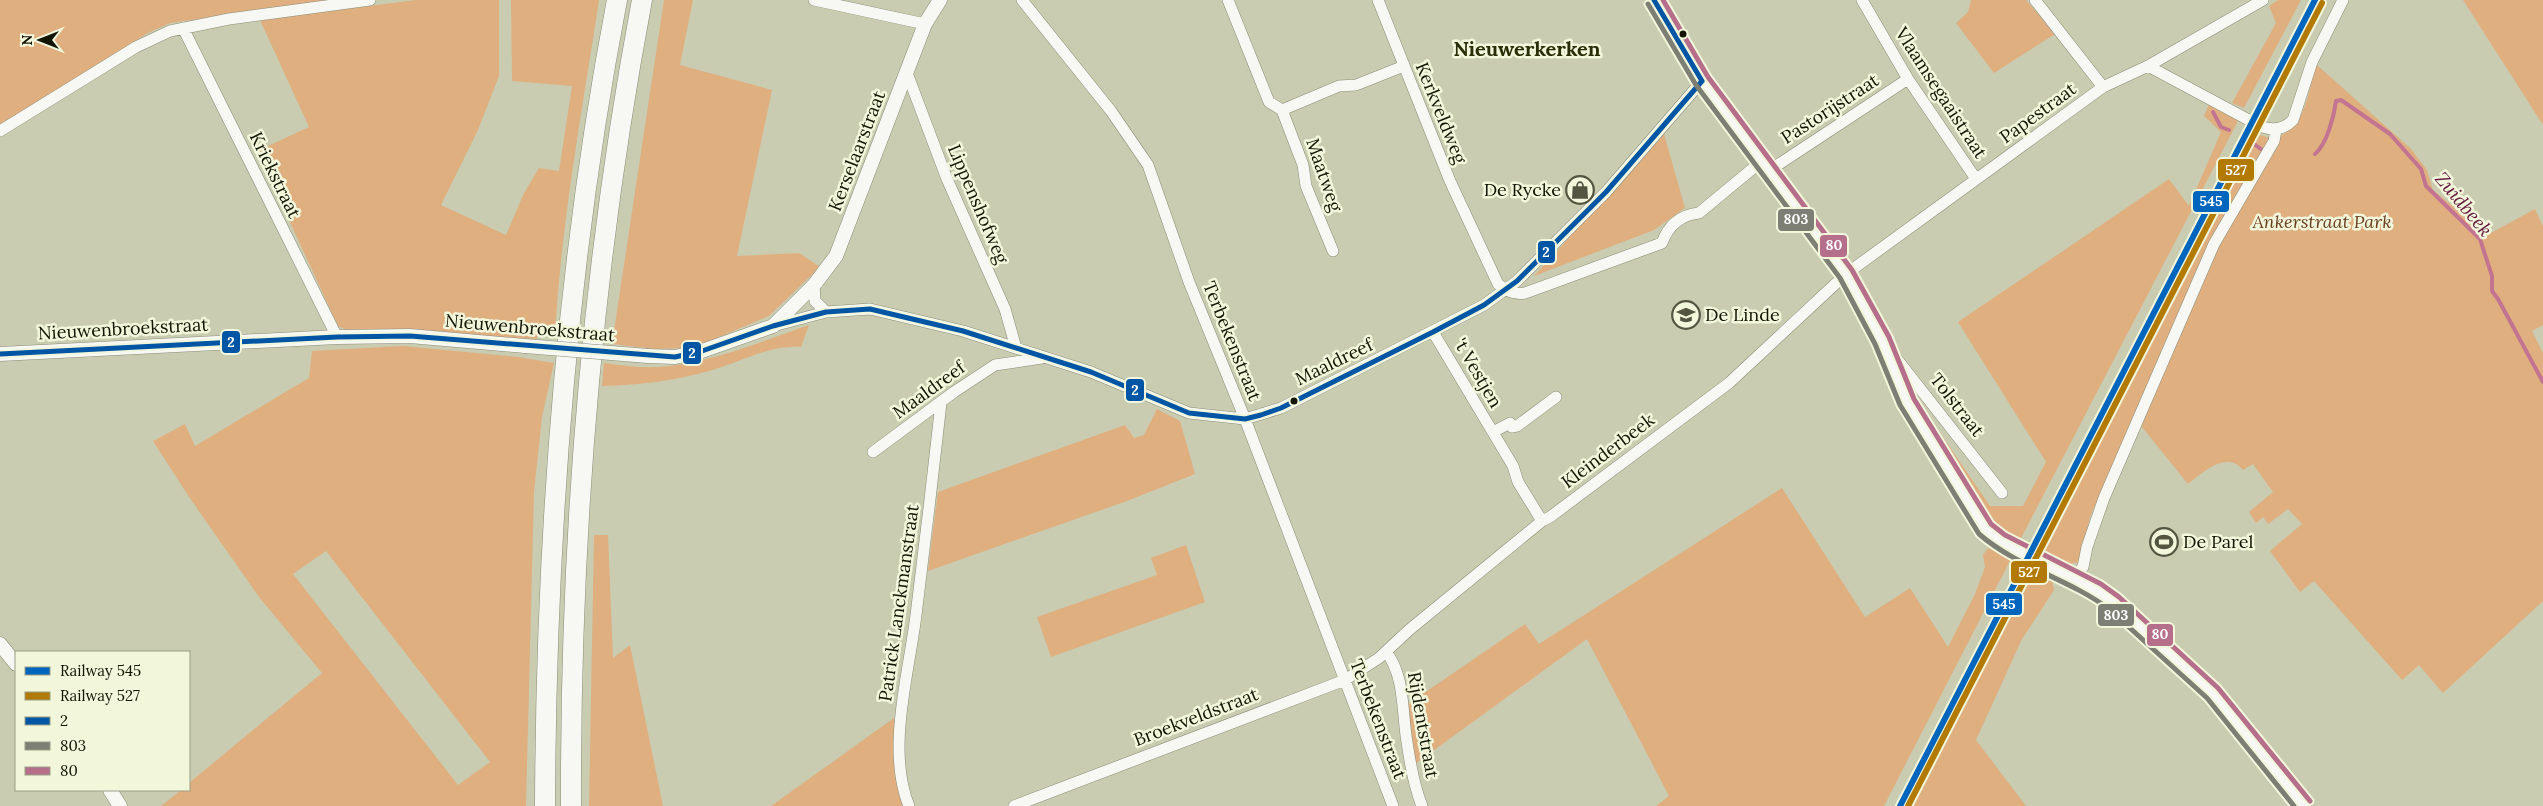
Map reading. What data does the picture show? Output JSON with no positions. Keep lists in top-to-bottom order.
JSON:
{
  "streets": {
    "street": [
      "Vlaamsegaaistraat",
      "Pastorijstraat",
      "Kerkveldweg",
      "Papestraat",
      "Kerselaarstraat",
      "Kriekstraat",
      "Maatweg",
      "Lippenshofweg",
      "Nieuwenbroekstraat",
      "Terbekenstraat",
      "Maaldreef",
      "'t Vestjen",
      "Tolstraat",
      "Kleinderbeek",
      "Patrick Lanckmanstraat",
      "Broekveldstraat",
      "Rijdentstraat"
    ]
  },
  "crossings": [
    ["Vlaamsegaaistraat", "Pastorijstraat"],
    ["Vlaamsegaaistraat", "Papestraat"],
    ["Pastorijstraat", "Tolstraat"],
    ["Kerkveldweg", "Maaldreef"],
    ["Papestraat", "Tolstraat"],
    ["Papestraat", "Kleinderbeek"],
    ["Kerselaarstraat", "Lippenshofweg"],
    ["Kerselaarstraat", "Nieuwenbroekstraat"],
    ["Kriekstraat", "Nieuwenbroekstraat"],
    ["Lippenshofweg", "Nieuwenbroekstraat"],
    ["Nieuwenbroekstraat", "Maaldreef"],
    ["Terbekenstraat", "Maaldreef"],
    ["Terbekenstraat", "Broekveldstraat"],
    ["Maaldreef", "'t Vestjen"],
    ["Maaldreef", "Tolstraat"],
    ["Maaldreef", "Patrick Lanckmanstraat"],
    ["'t Vestjen", "Kleinderbeek"],
    ["Tolstraat", "Kleinderbeek"],
    ["Kleinderbeek", "Broekveldstraat"],
    ["Kleinderbeek", "Rijdentstraat"],
    ["Broekveldstraat", "Rijdentstraat"]
  ],
  "districts": ["Nieuwerkerken"],
  "water": ["Zuidbeek"],
  "parks": ["Ankerstraat Park"],
  "places": {
    "shop": ["De Rycke"],
    "school or university": ["De Linde"],
    "sports": ["De Parel"]
  },
  "lines": [
    "rail line 545",
    "transit line 2",
    "transit line 80",
    "rail line 527",
    "transit line 803"
  ],
  "legend": [
    "Railway 545",
    "Railway 527",
    "2",
    "803",
    "80"
  ],
  "north": "left"
}
